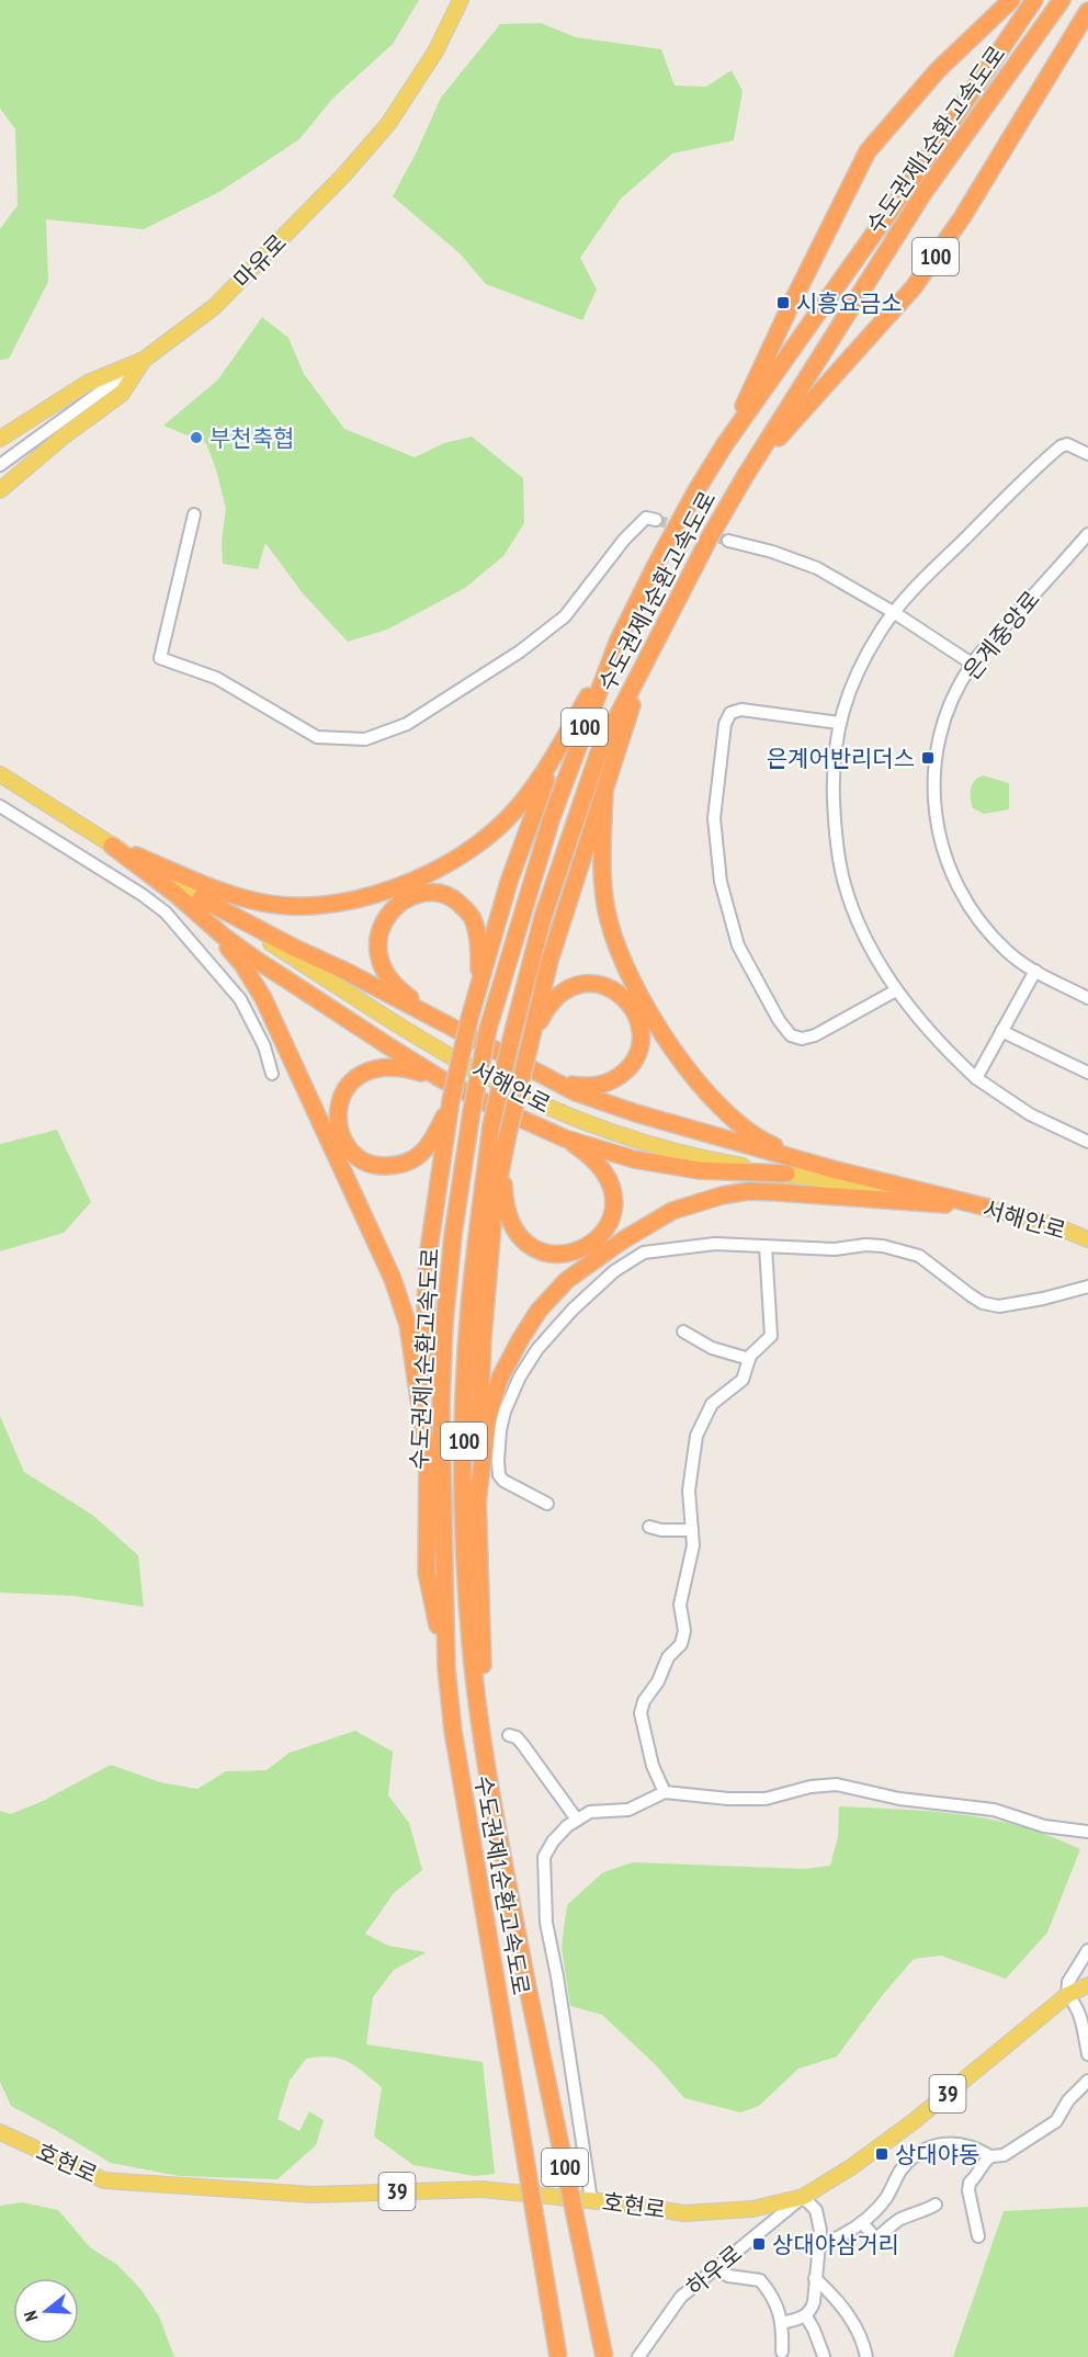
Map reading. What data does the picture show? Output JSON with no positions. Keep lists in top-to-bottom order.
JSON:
{
  "streets": {
    "highway": ["수도권제1순환고속도로", "100"],
    "main road": [
      "마유로",
      "서해안로",
      "39",
      "호현로"
    ],
    "street": ["은계중앙로", "하우로"]
  },
  "crossings": [
    ["호현로", "하우로"]
  ],
  "places": {
    "transit": [
      "시흥요금소",
      "은계어반리더스",
      "상대야동",
      "상대야삼거리"
    ],
    "other": ["부천축협"]
  },
  "north": "left"
}
